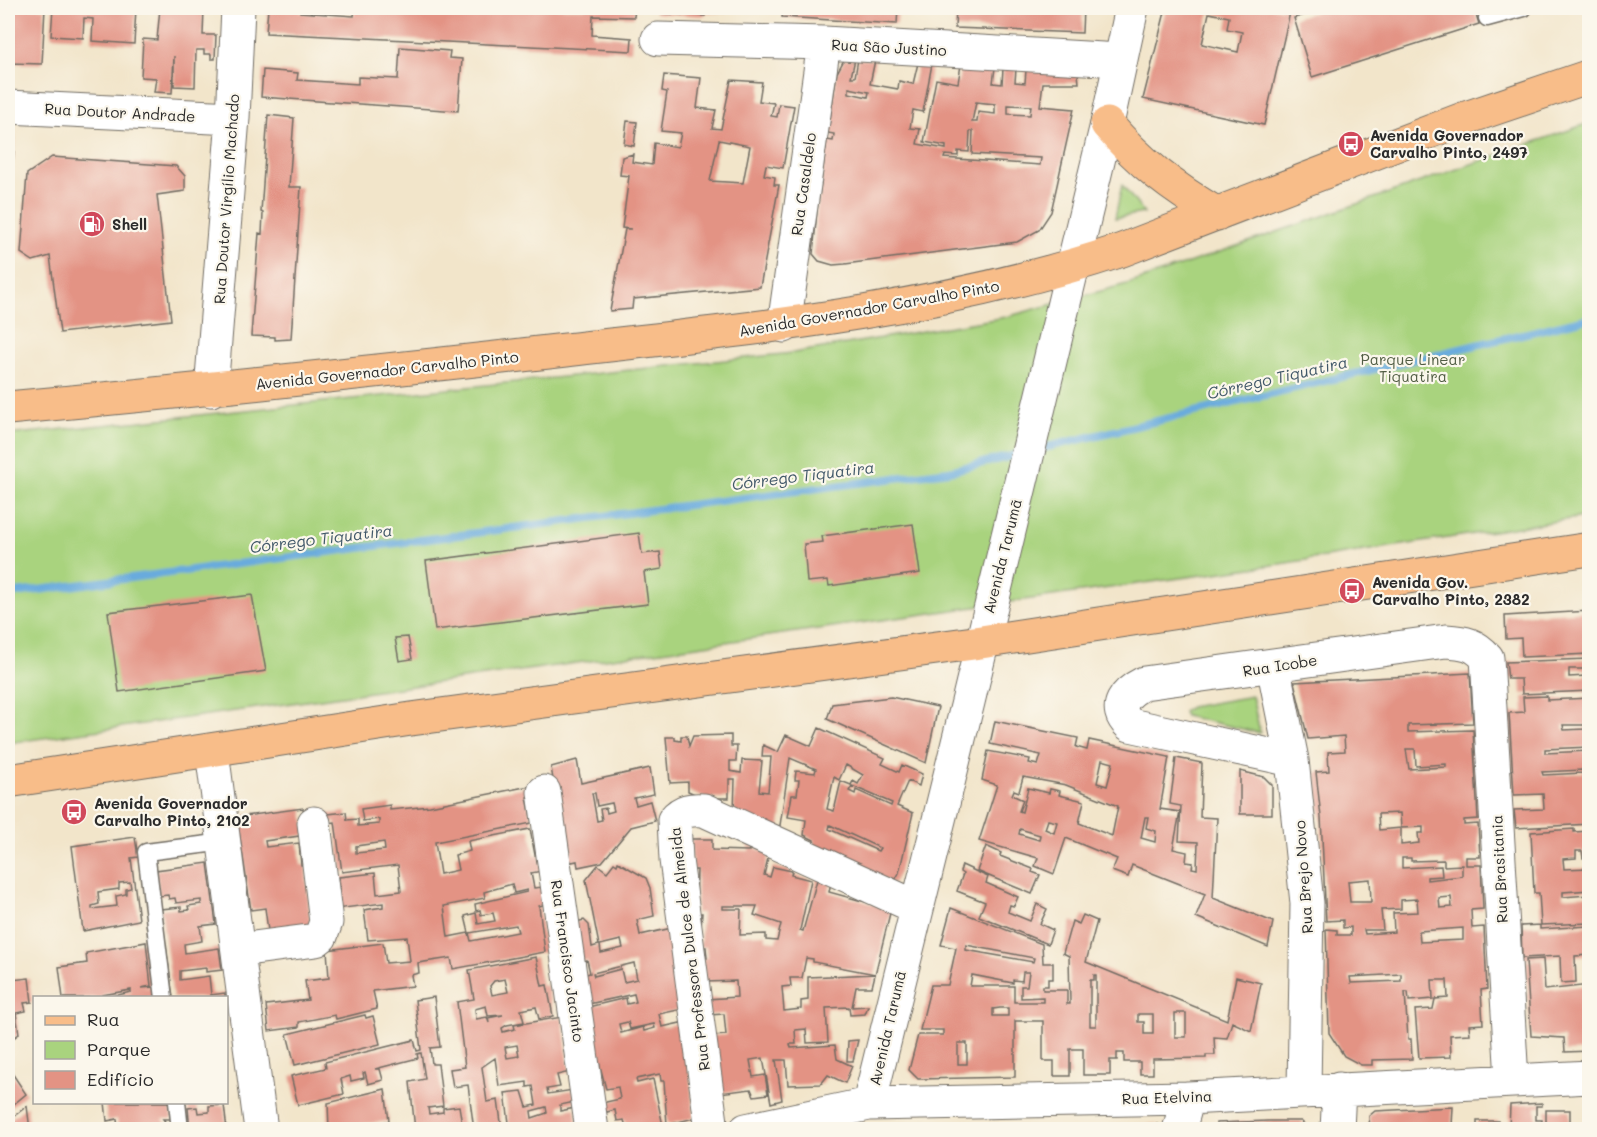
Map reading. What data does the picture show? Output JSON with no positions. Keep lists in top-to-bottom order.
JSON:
{
  "streets": {
    "main road": ["Avenida Governador Carvalho Pinto"],
    "street": [
      "Rua São Justino",
      "Rua Doutor Andrade",
      "Rua Casaldelo",
      "Rua Doutor Virgílio Machado",
      "Avenida Tarumã",
      "Rua Icobe",
      "Rua Brasitania",
      "Rua Brejo Novo",
      "Rua Professora Dulce de Almeida",
      "Rua Francisco Jacinto",
      "Rua Etelvina"
    ]
  },
  "crossings": [
    ["Rua São Justino", "Rua Casaldelo"],
    ["Rua São Justino", "Avenida Tarumã"],
    ["Rua Doutor Andrade", "Rua Doutor Virgílio Machado"],
    ["Rua Casaldelo", "Avenida Governador Carvalho Pinto"],
    ["Rua Doutor Virgílio Machado", "Avenida Governador Carvalho Pinto"],
    ["Avenida Governador Carvalho Pinto", "Avenida Tarumã"],
    ["Avenida Tarumã", "Rua Professora Dulce de Almeida"],
    ["Avenida Tarumã", "Rua Etelvina"],
    ["Rua Icobe", "Rua Brasitania"],
    ["Rua Icobe", "Rua Brejo Novo"],
    ["Rua Brasitania", "Rua Etelvina"],
    ["Rua Brejo Novo", "Rua Etelvina"]
  ],
  "water": ["Córrego Tiquatira"],
  "parks": ["Parque Linear Tiquatira"],
  "places": {
    "bus stop": ["Avenida Governador Carvalho Pinto, 2497", "Avenida Gov. Carvalho Pinto, 2382", "Avenida Governador Carvalho Pinto, 2102"],
    "fuel station": ["Shell"]
  },
  "legend": ["Rua", "Parque", "Edifício"]
}
